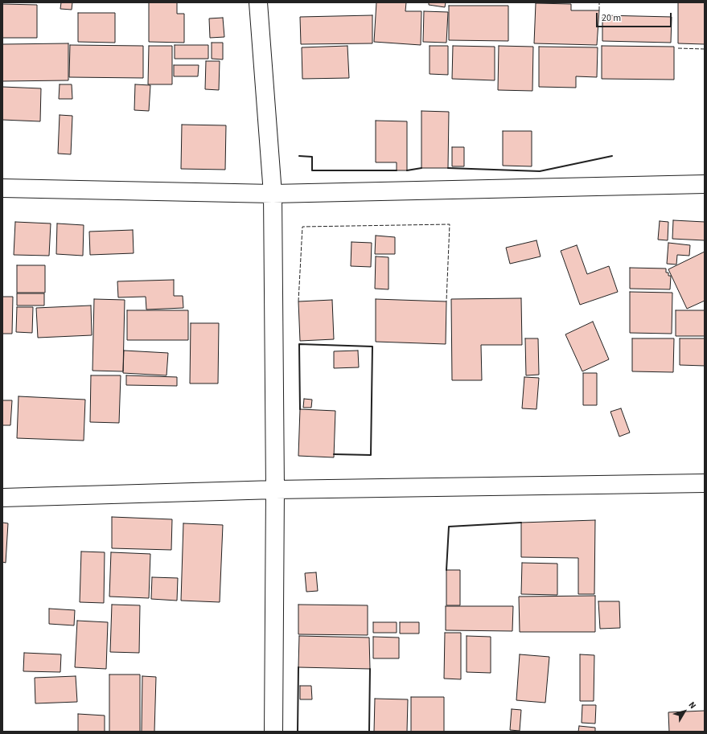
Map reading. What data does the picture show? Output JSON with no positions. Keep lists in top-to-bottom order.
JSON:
{
  "scale_bar": "20 m",
  "north": "top right"
}
